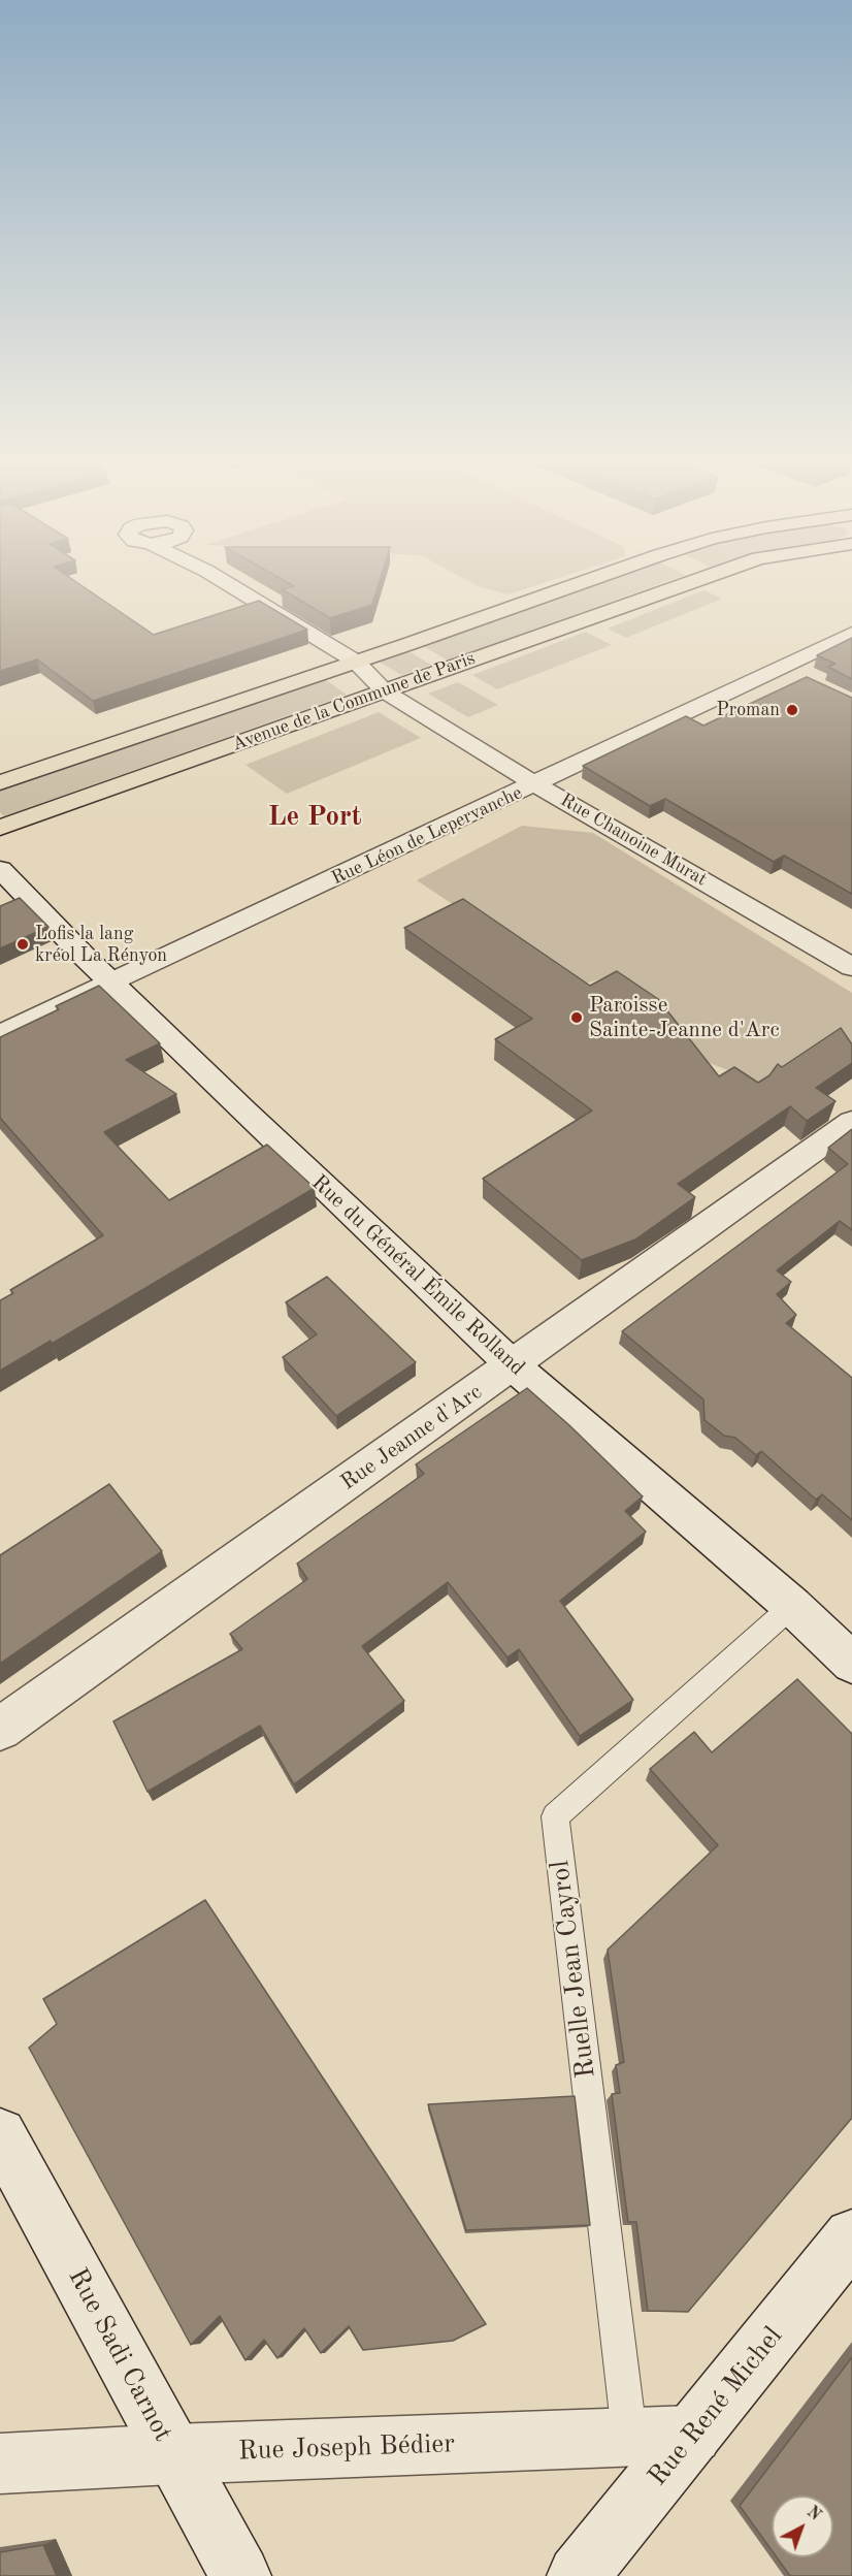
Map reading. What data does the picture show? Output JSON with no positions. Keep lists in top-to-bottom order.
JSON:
{
  "streets": {
    "main road": ["Avenue de la Commune de Paris"],
    "street": [
      "Rue Léon de Lepervanche",
      "Rue Chanoine Murat",
      "Rue du Général Émile Rolland",
      "Rue Jeanne d'Arc",
      "Rue Sadi Carnot",
      "Rue René Michel",
      "Rue Joseph Bédier"
    ],
    "lane": ["Ruelle Jean Cayrol"]
  },
  "crossings": [
    ["Avenue de la Commune de Paris", "Rue Chanoine Murat"],
    ["Rue Léon de Lepervanche", "Rue Chanoine Murat"],
    ["Rue Léon de Lepervanche", "Rue du Général Émile Rolland"],
    ["Rue du Général Émile Rolland", "Rue Jeanne d'Arc"],
    ["Rue du Général Émile Rolland", "Ruelle Jean Cayrol"],
    ["Ruelle Jean Cayrol", "Rue Joseph Bédier"],
    ["Rue Sadi Carnot", "Rue Joseph Bédier"],
    ["Rue René Michel", "Rue Joseph Bédier"]
  ],
  "districts": ["Le Port"],
  "places": ["Proman", "Lofis la lang kréol La Rényon", "Paroisse Sainte-Jeanne d'Arc"],
  "north": "top right"
}
